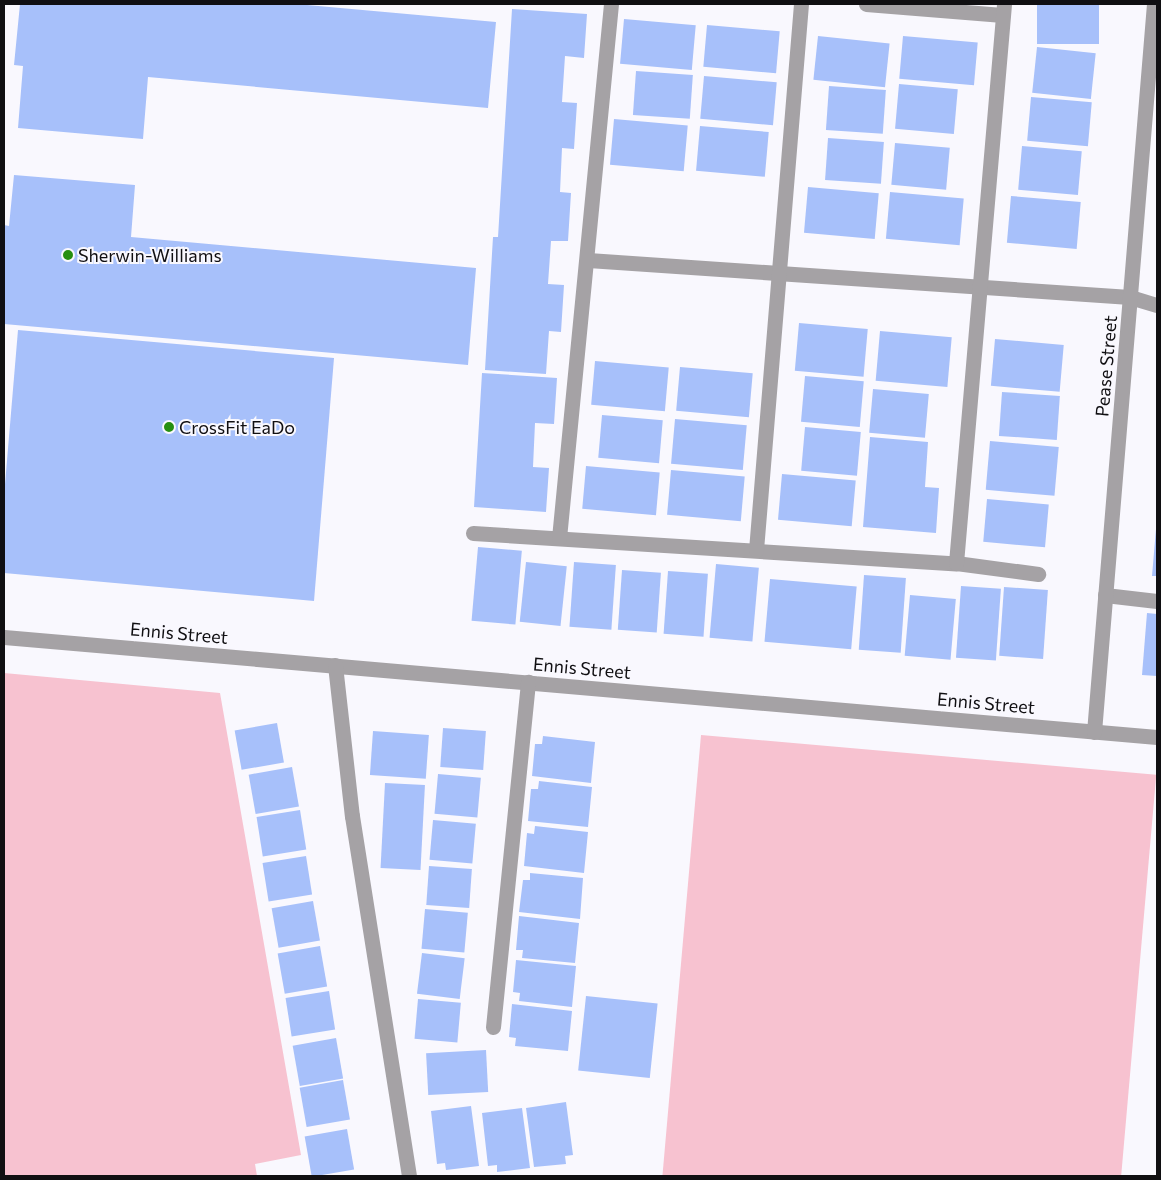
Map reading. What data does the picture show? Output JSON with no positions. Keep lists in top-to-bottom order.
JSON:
{
  "streets": {
    "street": ["Pease Street", "Ennis Street"]
  },
  "crossings": [
    ["Pease Street", "Ennis Street"]
  ],
  "places": ["Sherwin-Williams", "CrossFit EaDo"]
}
